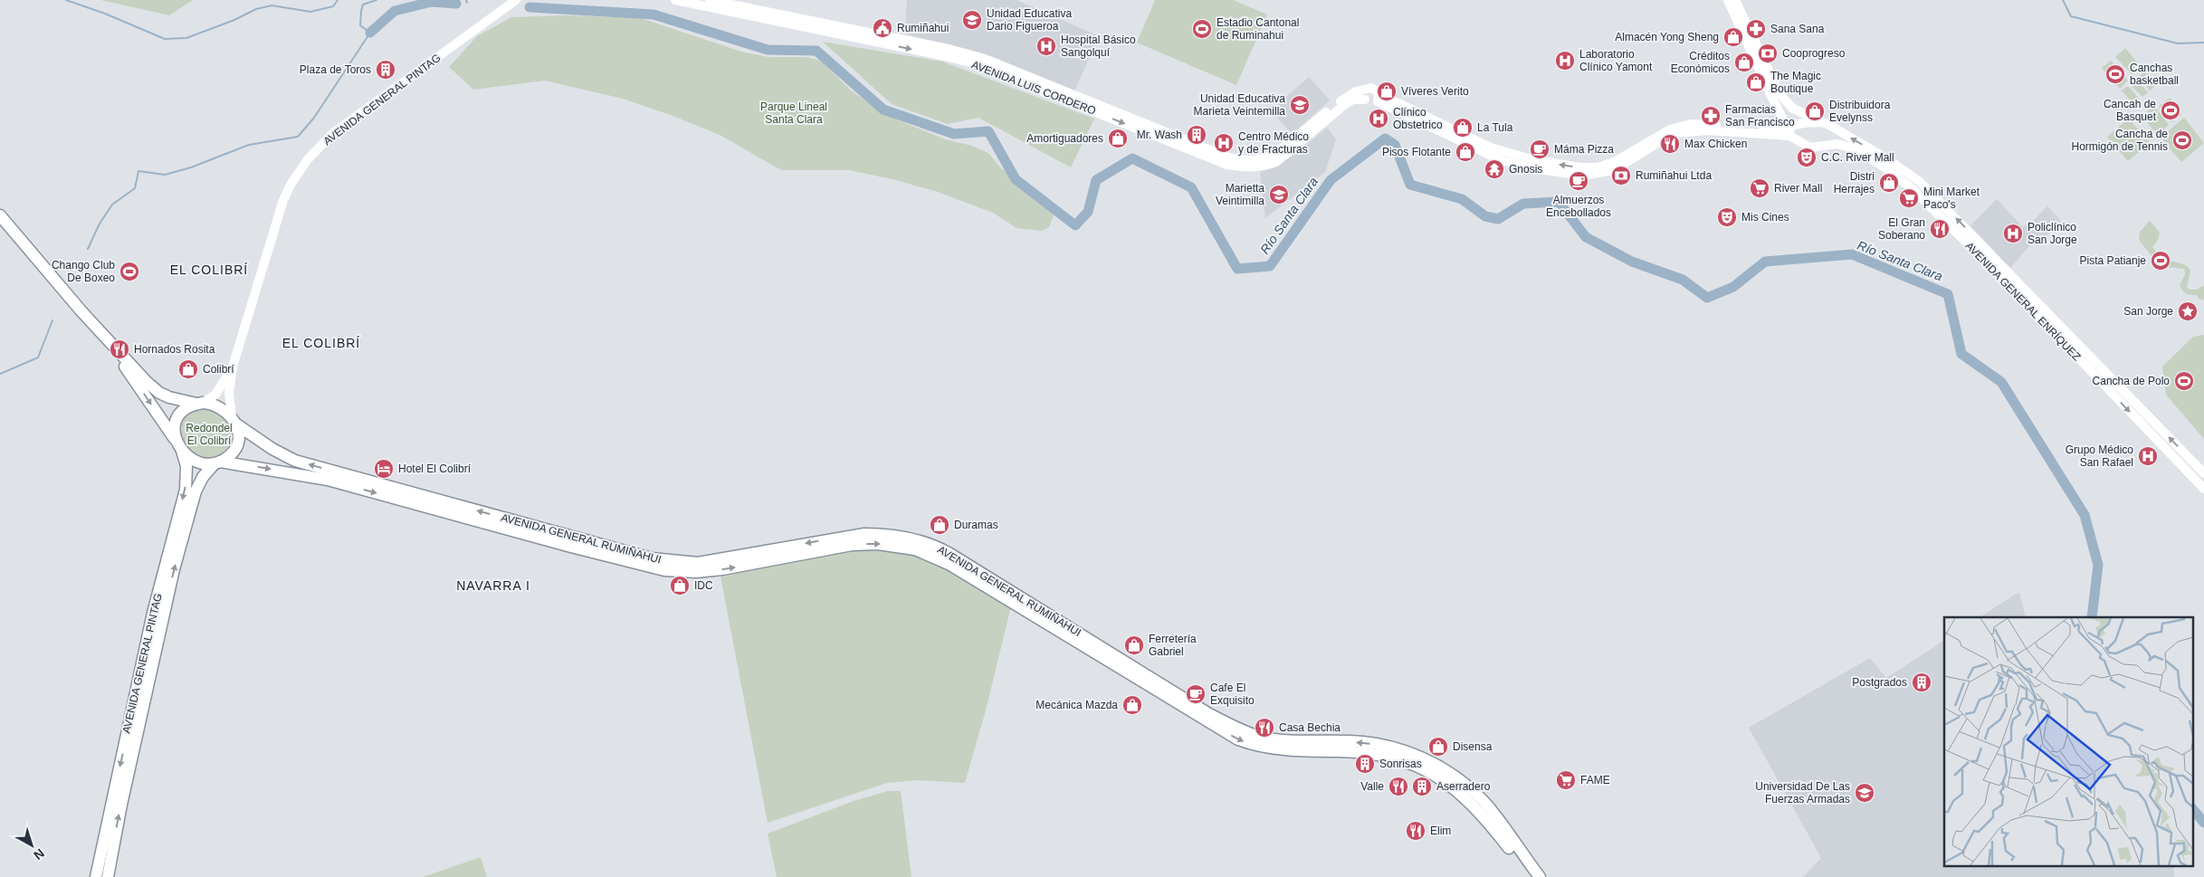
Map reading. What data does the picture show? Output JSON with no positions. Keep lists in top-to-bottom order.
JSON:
{
  "streets": {
    "highway": ["AVENIDA GENERAL PINTAG", "AVENIDA GENERAL RUMIÑAHUI"],
    "main road": ["AVENIDA LUIS CORDERO", "AVENIDA GENERAL ENRÍQUEZ"]
  },
  "crossings": [
    ["AVENIDA GENERAL PINTAG", "AVENIDA GENERAL RUMIÑAHUI"]
  ],
  "districts": ["EL COLIBRÍ", "EL COLIBRÍ", "NAVARRA I"],
  "water": ["Río Santa Clara"],
  "parks": ["Parque Lineal Santa Clara", "Redondel El Colibrí"],
  "places": {
    "school or university": [
      "Unidad Educativa Dario Figueroa",
      "Unidad Educativa Marieta Veintemilla",
      "Marietta Veintimilla",
      "Universidad De Las Fuerzas Armadas"
    ],
    "public building": ["Rumiñahui"],
    "sports": [
      "Estadio Cantonal de Ruminahui",
      "Canchas basketball",
      "Cancah de Basquet",
      "Cancha de Hormigón de Tennis",
      "Pista Patianje",
      "Chango Club De Boxeo",
      "Cancha de Polo"
    ],
    "pharmacy": ["Sana Sana", "Farmacias San Francisco"],
    "shop": [
      "Almacén Yong Sheng",
      "Créditos Económicos",
      "The Magic Boutique",
      "Víveres Verito",
      "Distribuidora Evelynss",
      "La Tula",
      "Amortiguadores",
      "Pisos Flotante",
      "Distri Herrajes",
      "Colibrí",
      "Duramas",
      "IDC",
      "Ferretería Gabriel",
      "Mecánica Mazda",
      "Disensa"
    ],
    "hospital": [
      "Hospital Básico Sangolquí",
      "Laboratorio Clínico Yamont",
      "Clínico Obstetrico",
      "Centro Médico y de Fracturas",
      "Policlínico San Jorge",
      "Grupo Médico San Rafael"
    ],
    "bank": ["Cooprogreso", "Rumiñahui Ltda"],
    "building": [
      "Plaza de Toros",
      "Mr. Wash",
      "Postgrados",
      "Sonrisas",
      "Aserradero"
    ],
    "restaurant": [
      "Max Chicken",
      "El Gran Soberano",
      "Hornados Rosita",
      "Casa Bechia",
      "Valle",
      "Elim"
    ],
    "cafe": ["Máma Pizza", "Almuerzos Encebollados", "Cafe El Exquisito"],
    "theatre": ["C.C. River Mall", "Mis Cines"],
    "temple": ["Gnosis"],
    "supermarket": ["River Mall", "Mini Market Paco's", "FAME"],
    "place": ["San Jorge"],
    "hotel": ["Hotel El Colibrí"]
  },
  "north": "bottom right"
}
